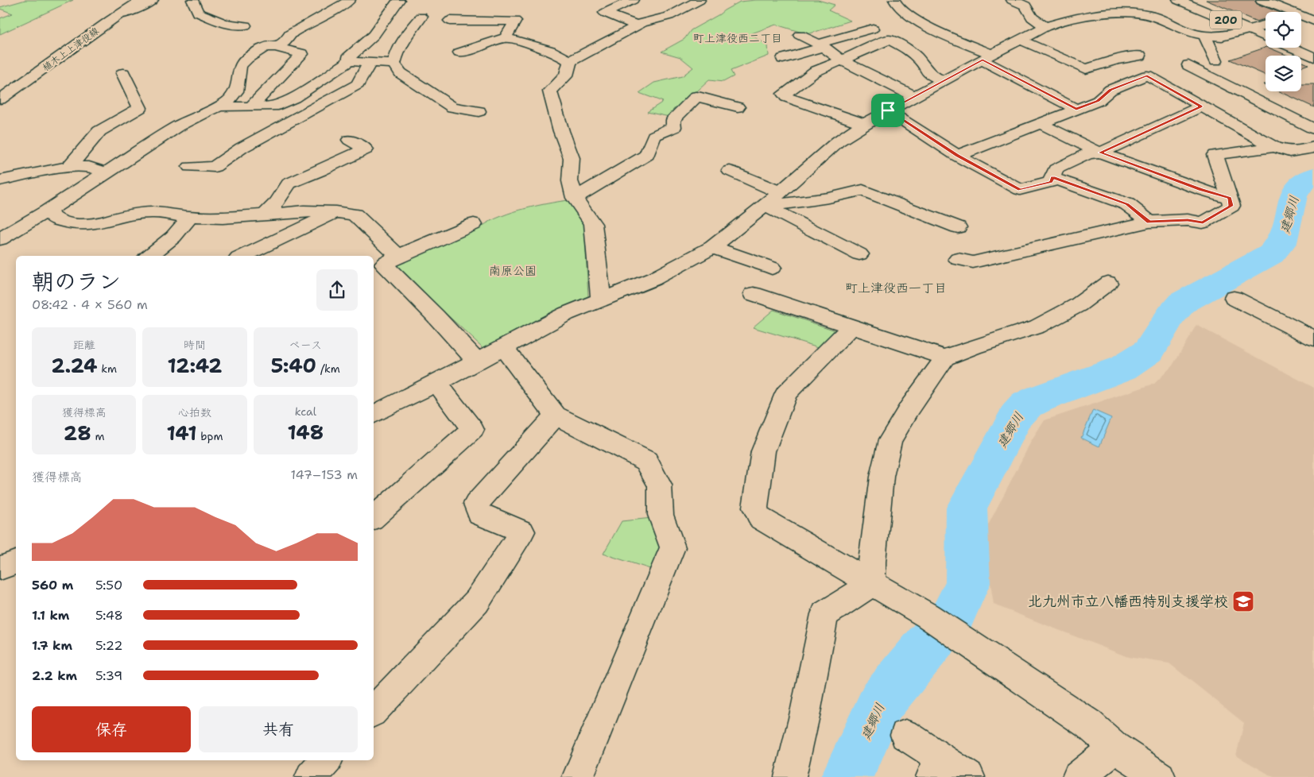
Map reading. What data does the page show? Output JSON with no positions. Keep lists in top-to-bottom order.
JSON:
{
  "streets": {
    "main road": ["200", "植木上上津役線"]
  },
  "districts": ["町上津役西二丁目", "町上津役西一丁目"],
  "water": ["建郷川"],
  "parks": ["南原公園"],
  "places": {
    "school or university": ["北九州市立八幡西特別支援学校"]
  },
  "page": {
    "heading": ["朝のラン", "08:42 · 4 × 560 m"],
    "stats": [
      ["距離", "2.24 km"],
      ["時間", "12:42"],
      ["ペース", "5:40 /km"],
      ["獲得標高", "28 m"],
      ["心拍数", "141 bpm"],
      ["kcal", "148"]
    ],
    "chart": ["獲得標高", "147–153 m"],
    "list": [
      {
        "name": "560 m",
        "note": "5:50"
      },
      {
        "name": "1.1 km",
        "note": "5:48"
      },
      {
        "name": "1.7 km",
        "note": "5:22"
      },
      {
        "name": "2.2 km",
        "note": "5:39"
      }
    ],
    "buttons": ["保存", "共有"]
  }
}
